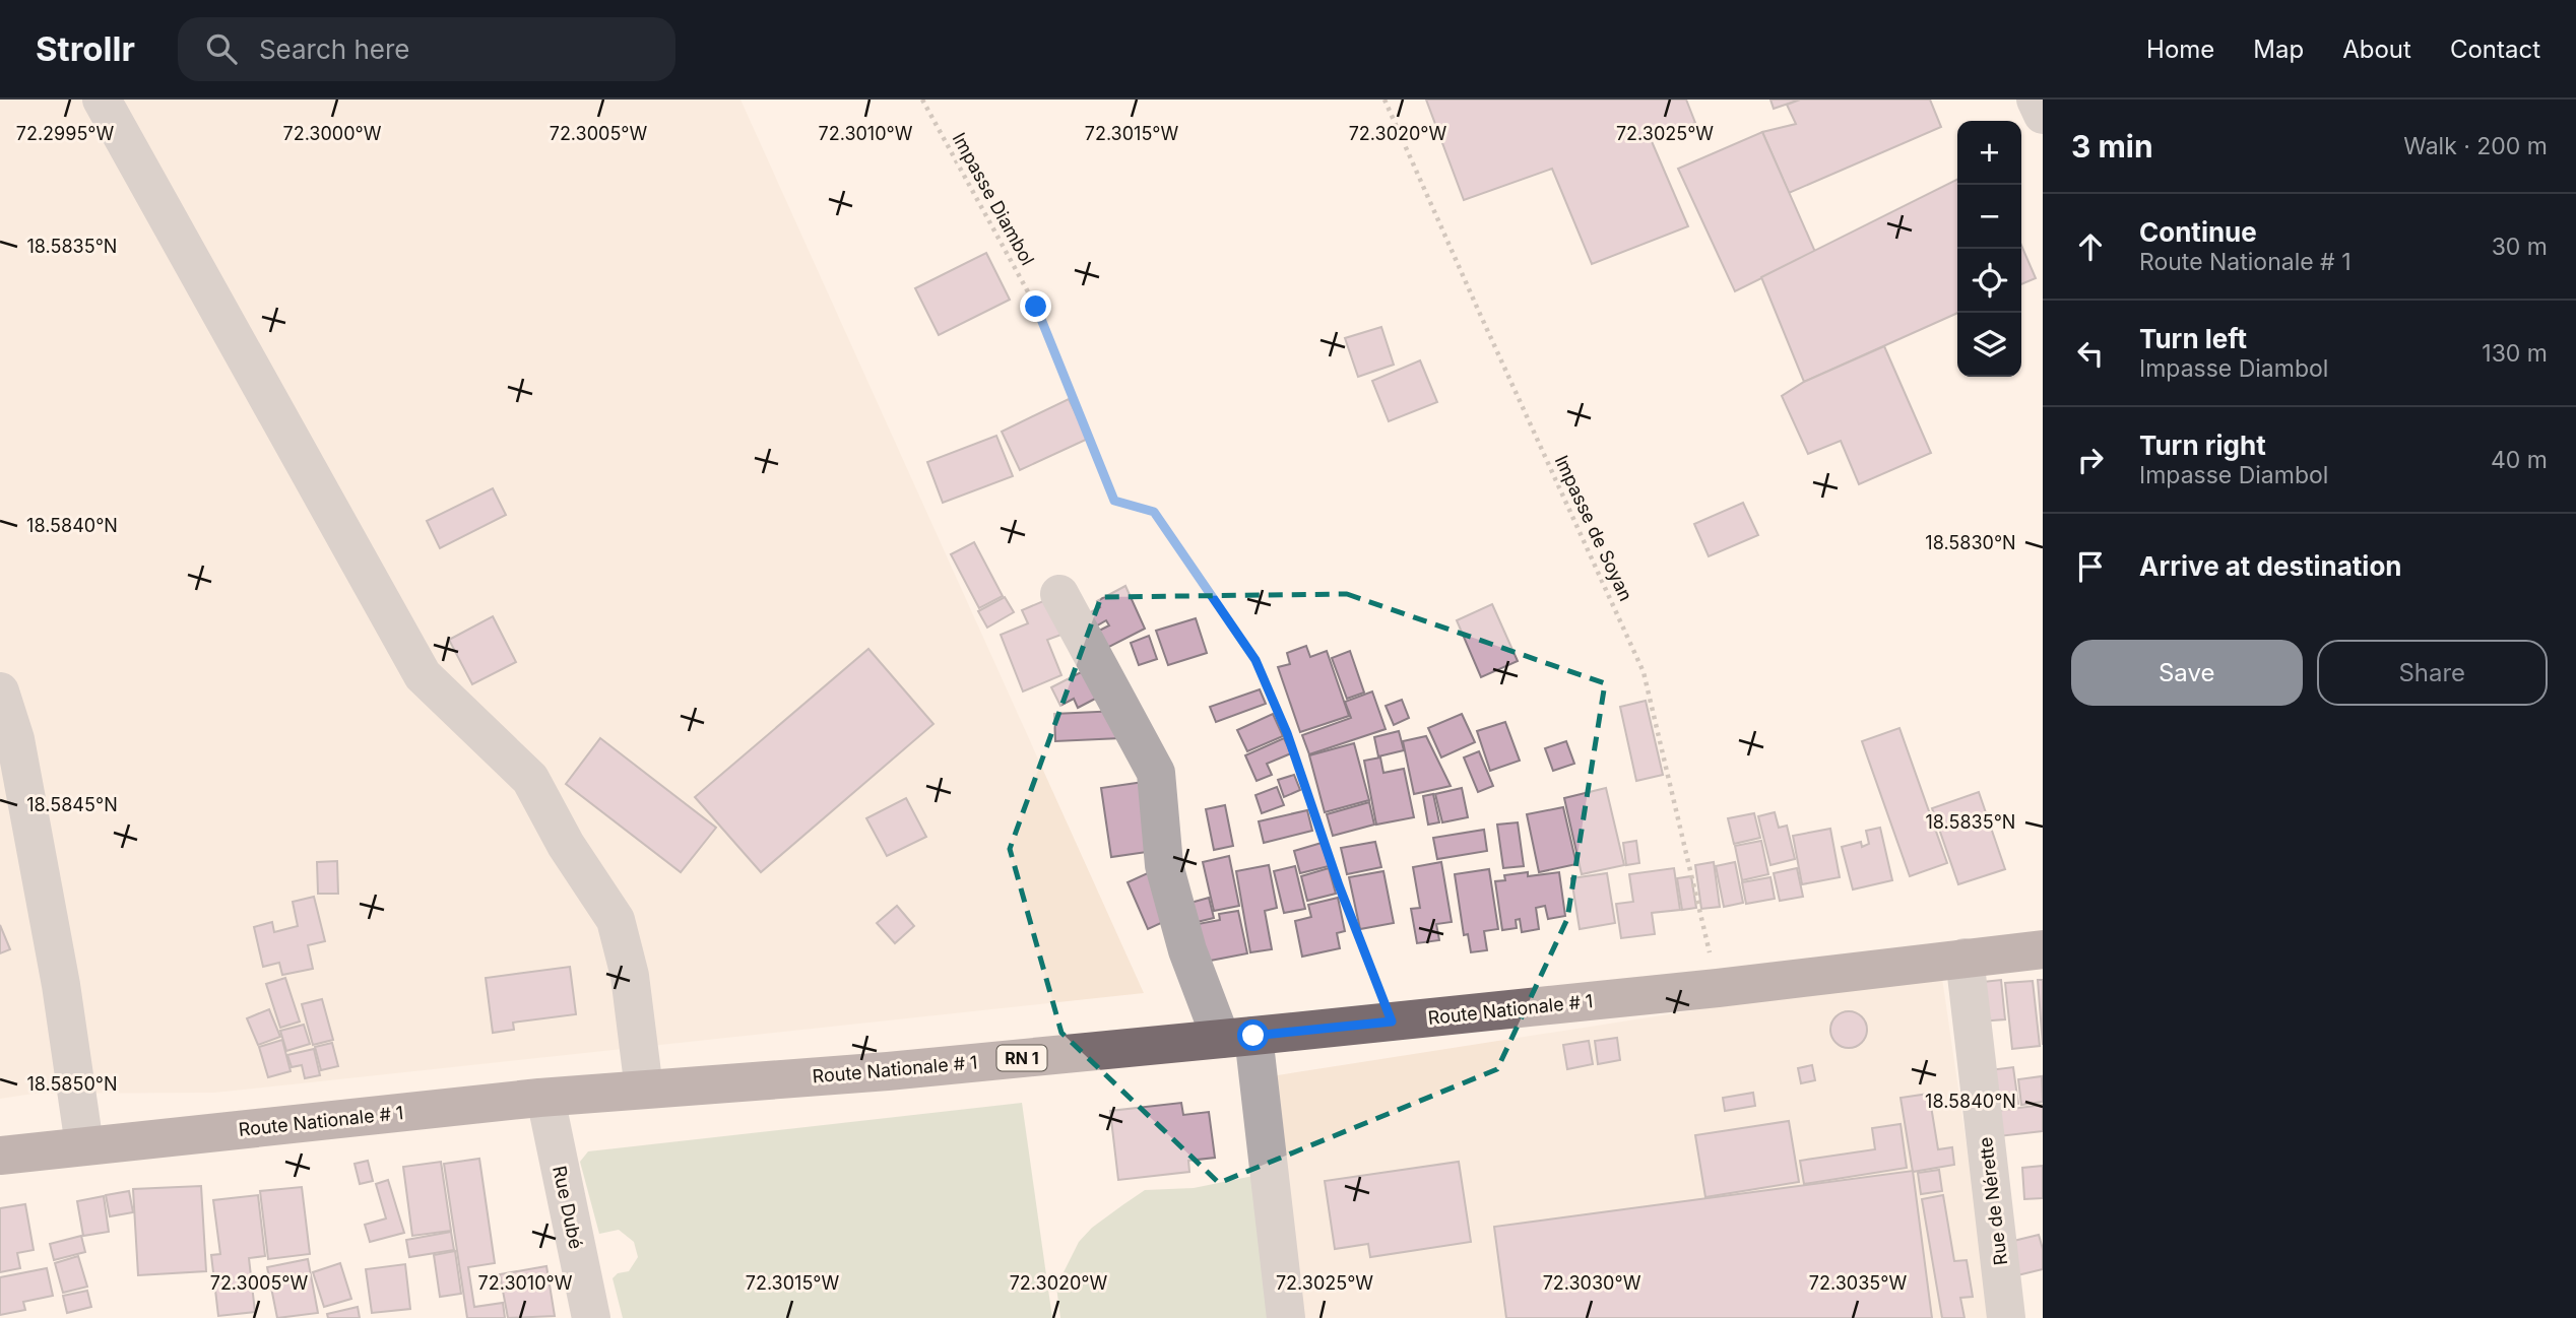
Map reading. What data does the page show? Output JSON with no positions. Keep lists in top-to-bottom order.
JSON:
{
  "streets": {
    "main road": ["Route Nationale # 1", "RN 1"],
    "street": ["Rue de Nérette", "Rue Dubé"],
    "path": ["Impasse Diambol", "Impasse de Soyan"]
  },
  "crossings": [
    ["Impasse Diambol", "Route Nationale # 1"],
    ["Impasse de Soyan", "Route Nationale # 1"],
    ["Route Nationale # 1", "Rue de Nérette"],
    ["Route Nationale # 1", "Rue Dubé"]
  ],
  "page": {
    "header": "Strollr",
    "search": "Search here",
    "nav": [
      "Home",
      "Map",
      "About",
      "Contact"
    ],
    "heading": ["3 min", "Walk · 200 m"],
    "map_buttons": ["+", "−"],
    "list": [
      ["Continue", "Route Nationale # 1", "30 m"],
      ["Turn left", "Impasse Diambol", "130 m"],
      ["Turn right", "Impasse Diambol", "40 m"],
      "Arrive at destination"
    ],
    "buttons": ["Save", "Share"]
  },
  "coordinates": [
    "72.2995°W",
    "72.3000°W",
    "72.3005°W",
    "72.3010°W",
    "72.3015°W",
    "72.3020°W",
    "72.3025°W",
    "18.5835°N",
    "18.5840°N",
    "18.5830°N",
    "18.5845°N",
    "18.5850°N",
    "72.3030°W",
    "72.3035°W"
  ]
}
